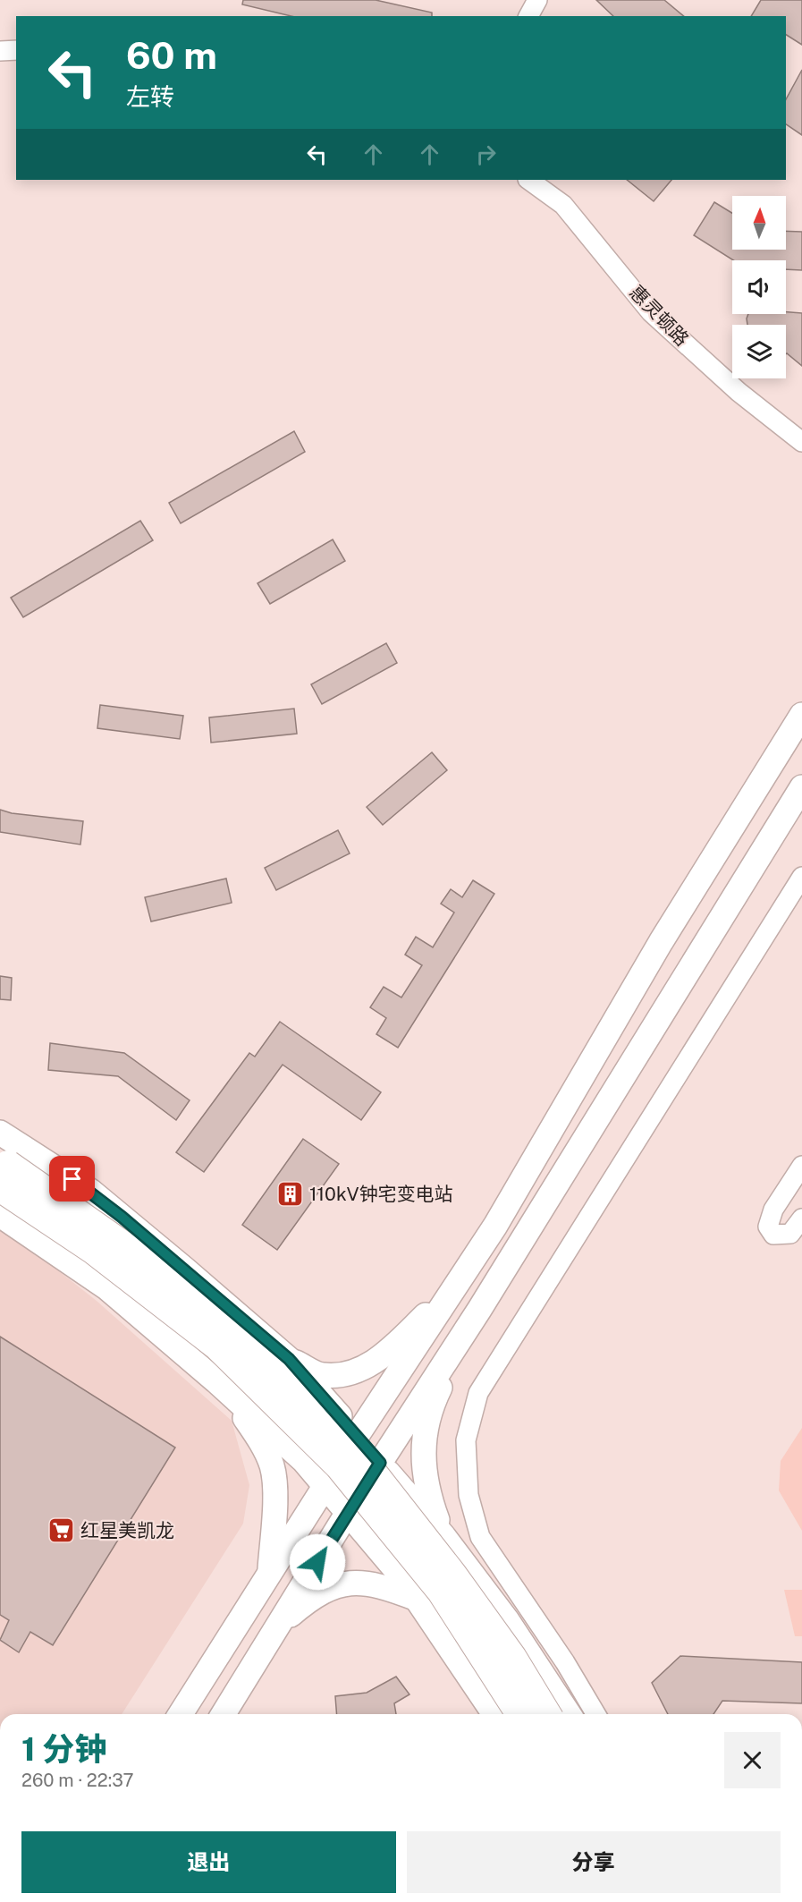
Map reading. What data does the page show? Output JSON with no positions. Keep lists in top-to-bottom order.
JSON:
{
  "streets": {
    "street": ["惠灵顿路"]
  },
  "places": {
    "building": ["110kV钟宅变电站"],
    "supermarket": ["红星美凯龙"]
  },
  "north": "top",
  "page": {
    "turn": ["60 m", "左转"],
    "heading": ["1 分钟", "260 m · 22:37"],
    "buttons": ["退出", "分享"]
  }
}
